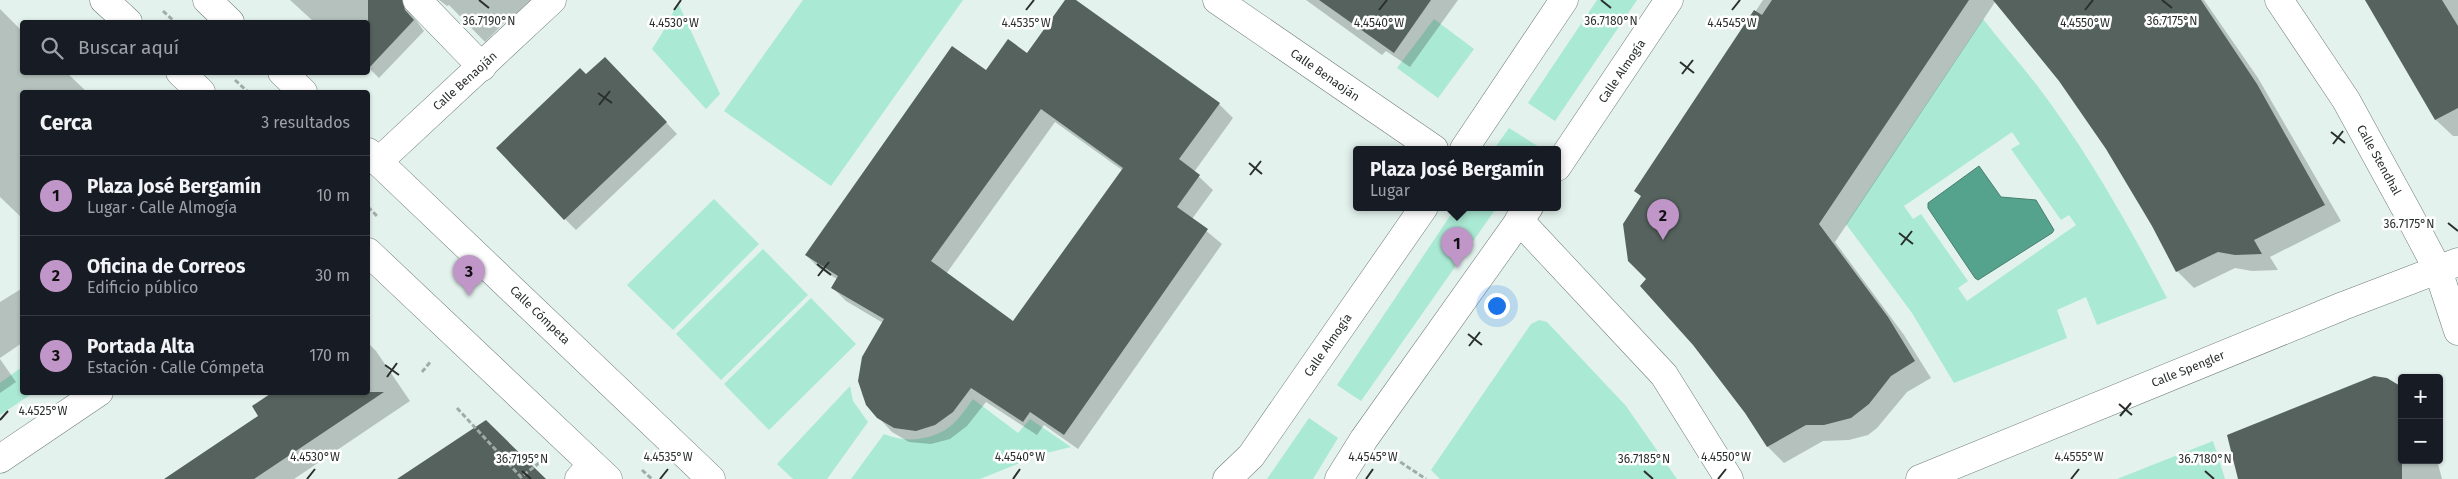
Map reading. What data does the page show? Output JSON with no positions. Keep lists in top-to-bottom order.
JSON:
{
  "streets": {
    "street": [
      "Calle Almogía",
      "Calle Benaoján",
      "Calle Stendhal",
      "Calle Cómpeta",
      "Calle Spengler"
    ]
  },
  "crossings": [
    ["Calle Benaoján", "Calle Cómpeta"],
    ["Calle Stendhal", "Calle Spengler"]
  ],
  "page": {
    "search": "Buscar aquí",
    "heading": ["Cerca", "3 resultados"],
    "popup": ["Plaza José Bergamín", "Lugar"],
    "list": [
      {
        "mark": "1",
        "name": "Plaza José Bergamín",
        "note": "Lugar · Calle Almogía",
        "value": "10 m"
      },
      {
        "mark": "2",
        "name": "Oficina de Correos",
        "note": "Edificio público",
        "value": "30 m"
      },
      {
        "mark": "3",
        "name": "Portada Alta",
        "note": "Estación · Calle Cómpeta",
        "value": "170 m"
      }
    ],
    "pins": ["2", "1", "3"],
    "map_buttons": ["+", "−"]
  },
  "coordinates": [
    "36.7175°N",
    "36.7190°N",
    "36.7180°N",
    "4.4535°W",
    "4.4530°W",
    "4.4540°W",
    "4.4545°W",
    "4.4550°W",
    "4.4525°W",
    "4.4555°W",
    "36.7195°N",
    "36.7185°N"
  ]
}
